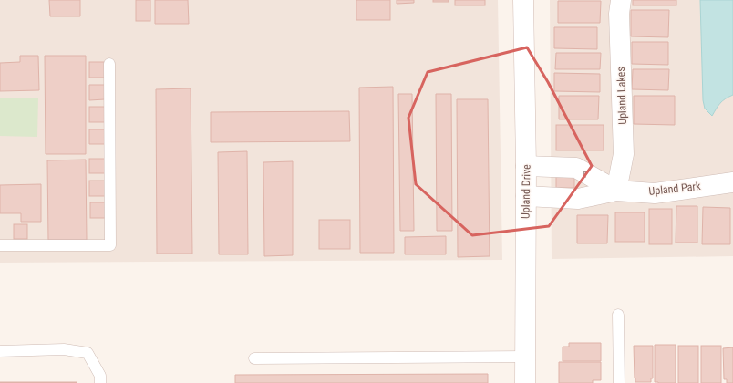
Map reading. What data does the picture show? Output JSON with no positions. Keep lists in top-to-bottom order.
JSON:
{
  "streets": {
    "street": ["Upland Lakes", "Upland Park", "Upland Drive"]
  },
  "crossings": [
    ["Upland Lakes", "Upland Park"],
    ["Upland Park", "Upland Drive"]
  ]
}
